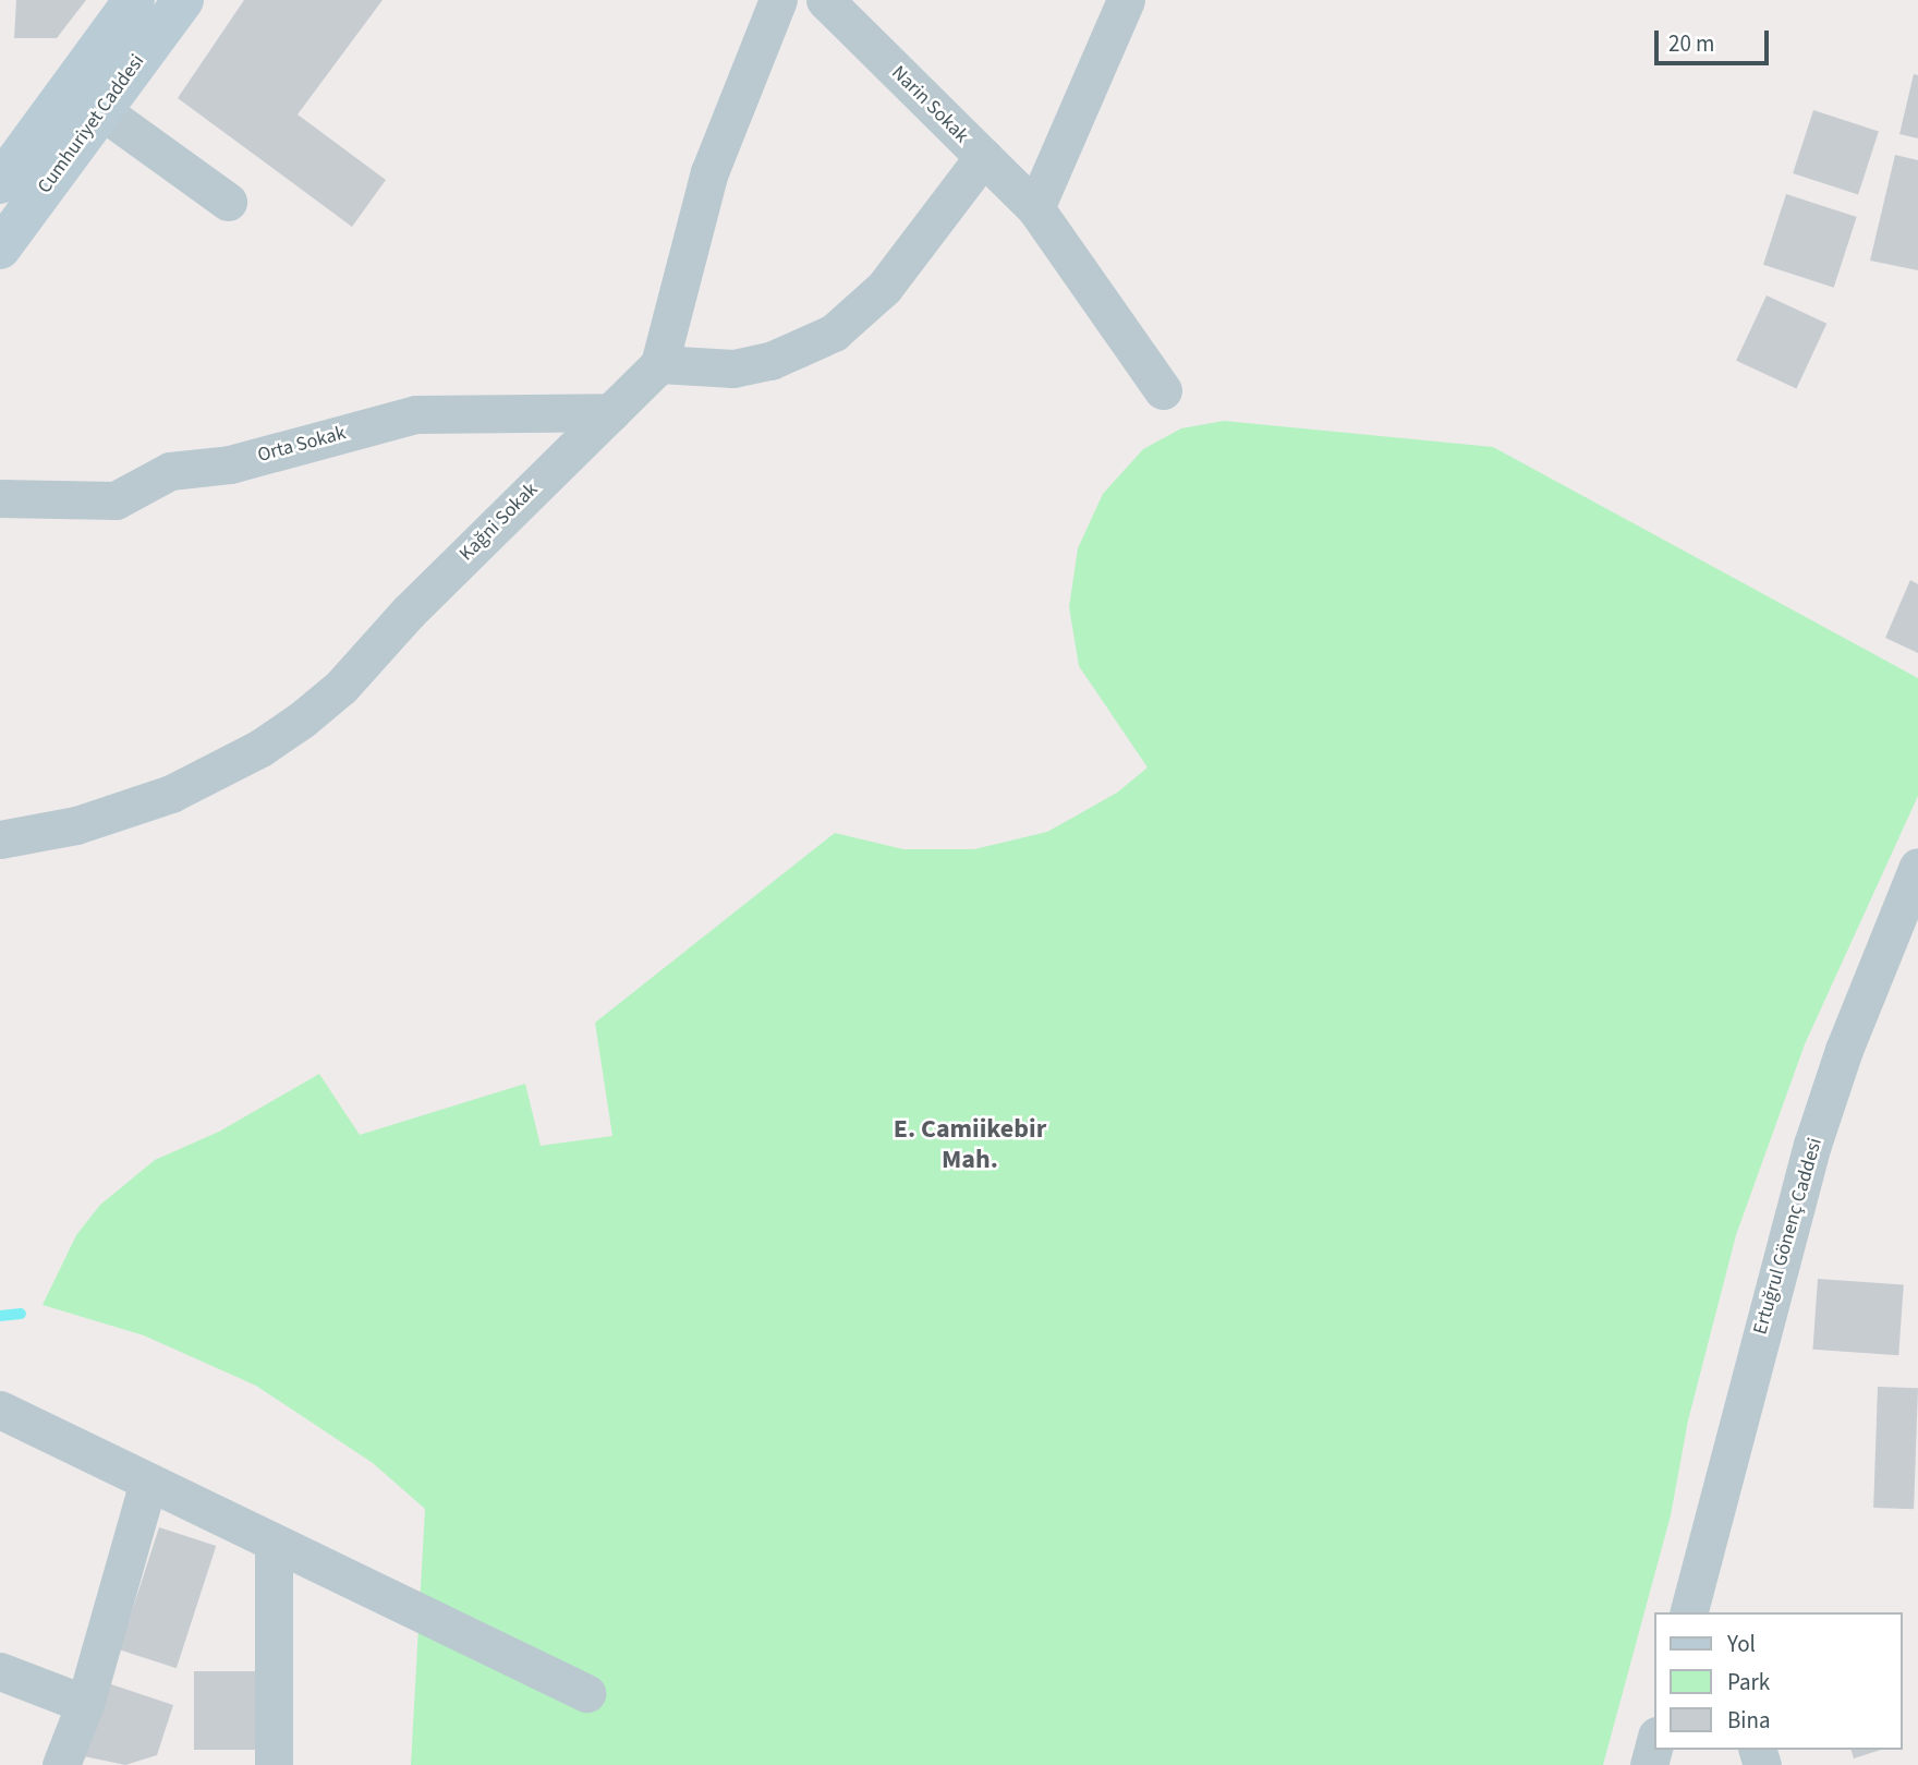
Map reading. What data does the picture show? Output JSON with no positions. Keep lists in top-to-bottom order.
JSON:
{
  "streets": {
    "main road": ["Cumhuriyet Caddesi"],
    "street": [
      "Narin Sokak",
      "Orta Sokak",
      "Kağni Sokak",
      "Ertuğrul Gönenç Caddesi"
    ]
  },
  "crossings": [
    ["Orta Sokak", "Kağni Sokak"]
  ],
  "districts": ["E. Camiikebir Mah."],
  "legend": ["Yol", "Park", "Bina"],
  "scale_bar": "20 m"
}
